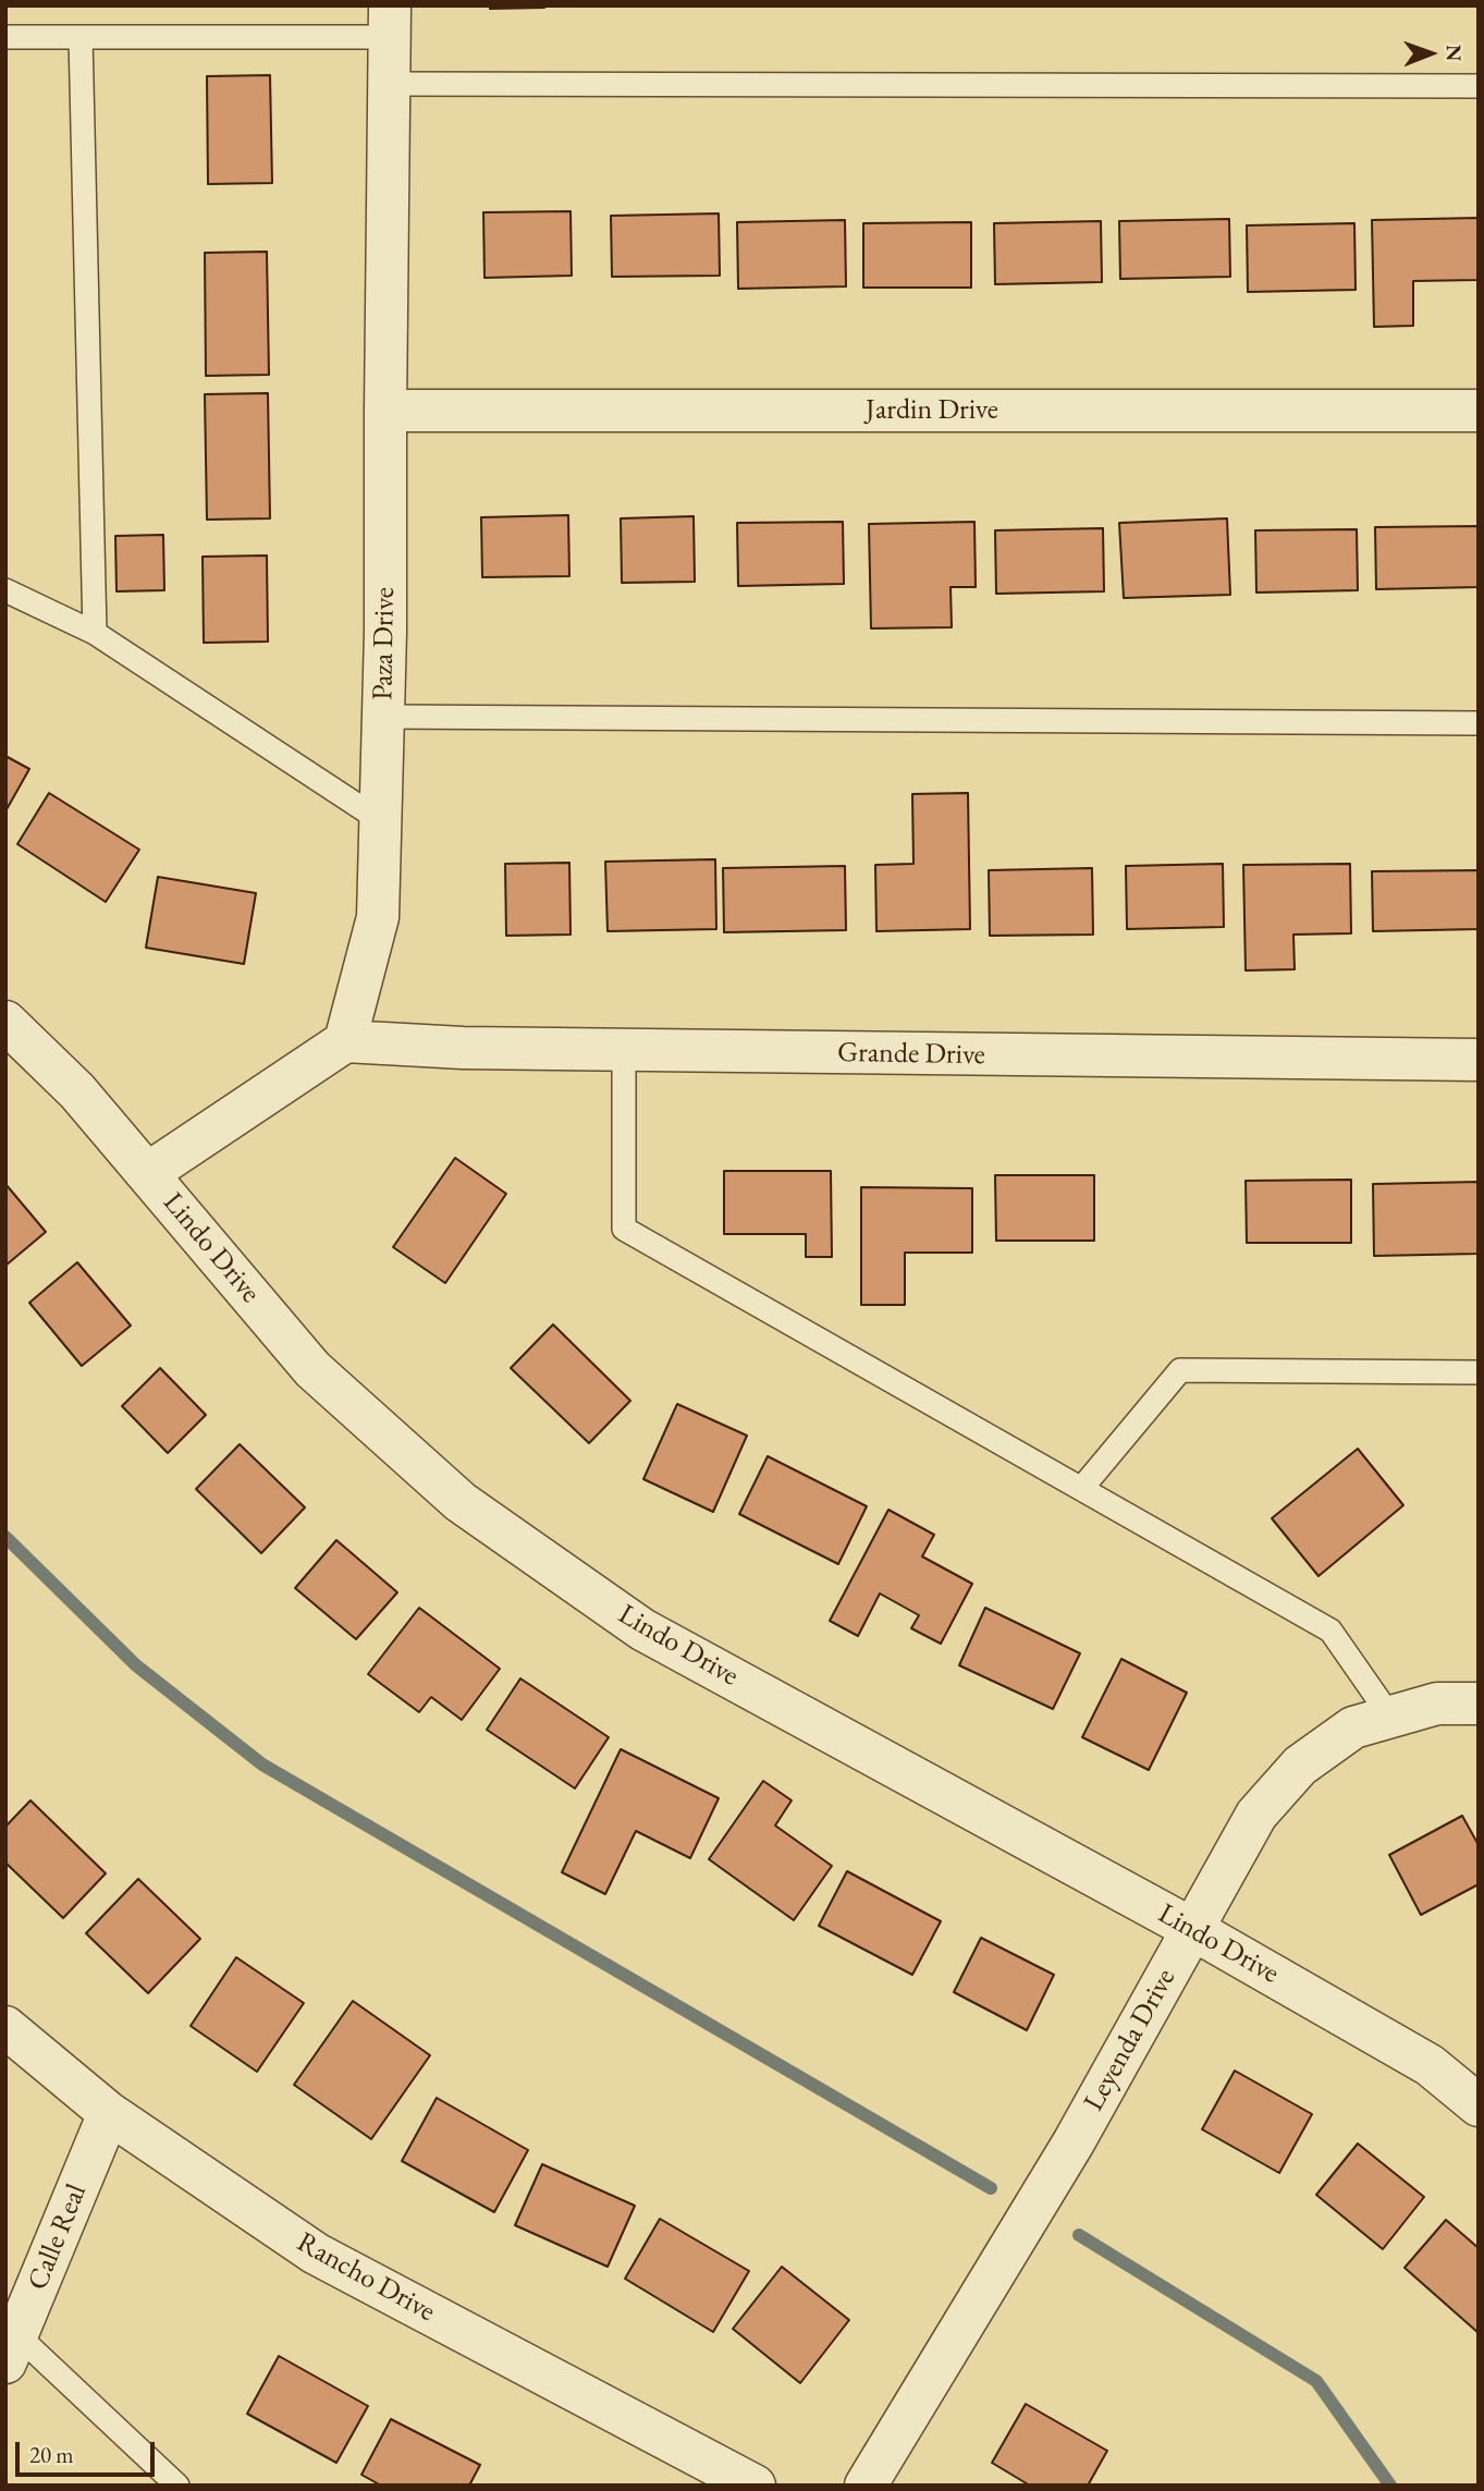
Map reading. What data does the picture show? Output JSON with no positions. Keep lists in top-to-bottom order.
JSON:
{
  "streets": {
    "street": [
      "Jardin Drive",
      "Paza Drive",
      "Grande Drive",
      "Lindo Drive",
      "Leyenda Drive",
      "Calle Real",
      "Rancho Drive"
    ]
  },
  "crossings": [
    ["Jardin Drive", "Paza Drive"],
    ["Paza Drive", "Grande Drive"],
    ["Lindo Drive", "Leyenda Drive"],
    ["Calle Real", "Rancho Drive"]
  ],
  "scale_bar": "20 m",
  "north": "right"
}
